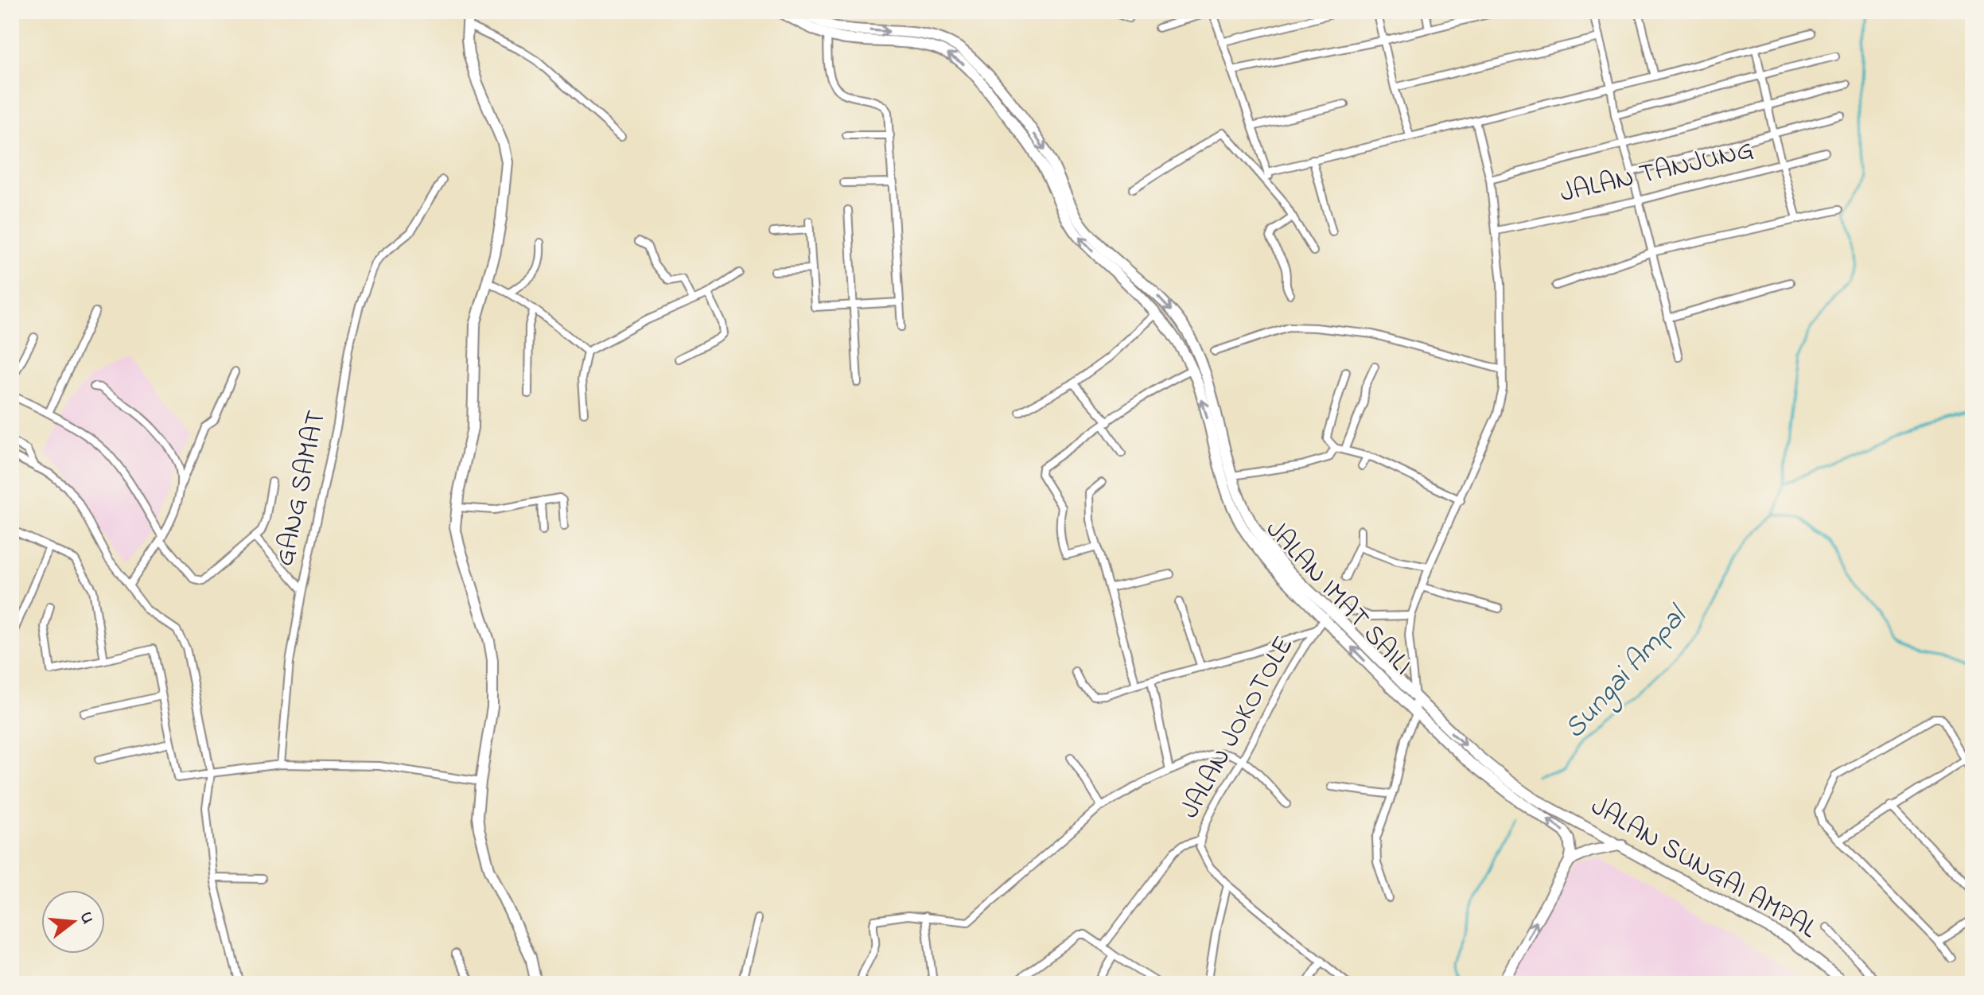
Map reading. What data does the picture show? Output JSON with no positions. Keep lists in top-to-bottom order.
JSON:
{
  "streets": {
    "main road": ["JALAN IMAT SAILI", "JALAN SUNGAI AMPAL"],
    "street": ["JALAN TANJUNG", "GANG SAMAT", "JALAN JOKOTOLE"]
  },
  "crossings": [
    ["JALAN IMAT SAILI", "JALAN JOKOTOLE"],
    ["JALAN IMAT SAILI", "JALAN SUNGAI AMPAL"]
  ],
  "water": ["Sungai Ampal"],
  "north": "right"
}
